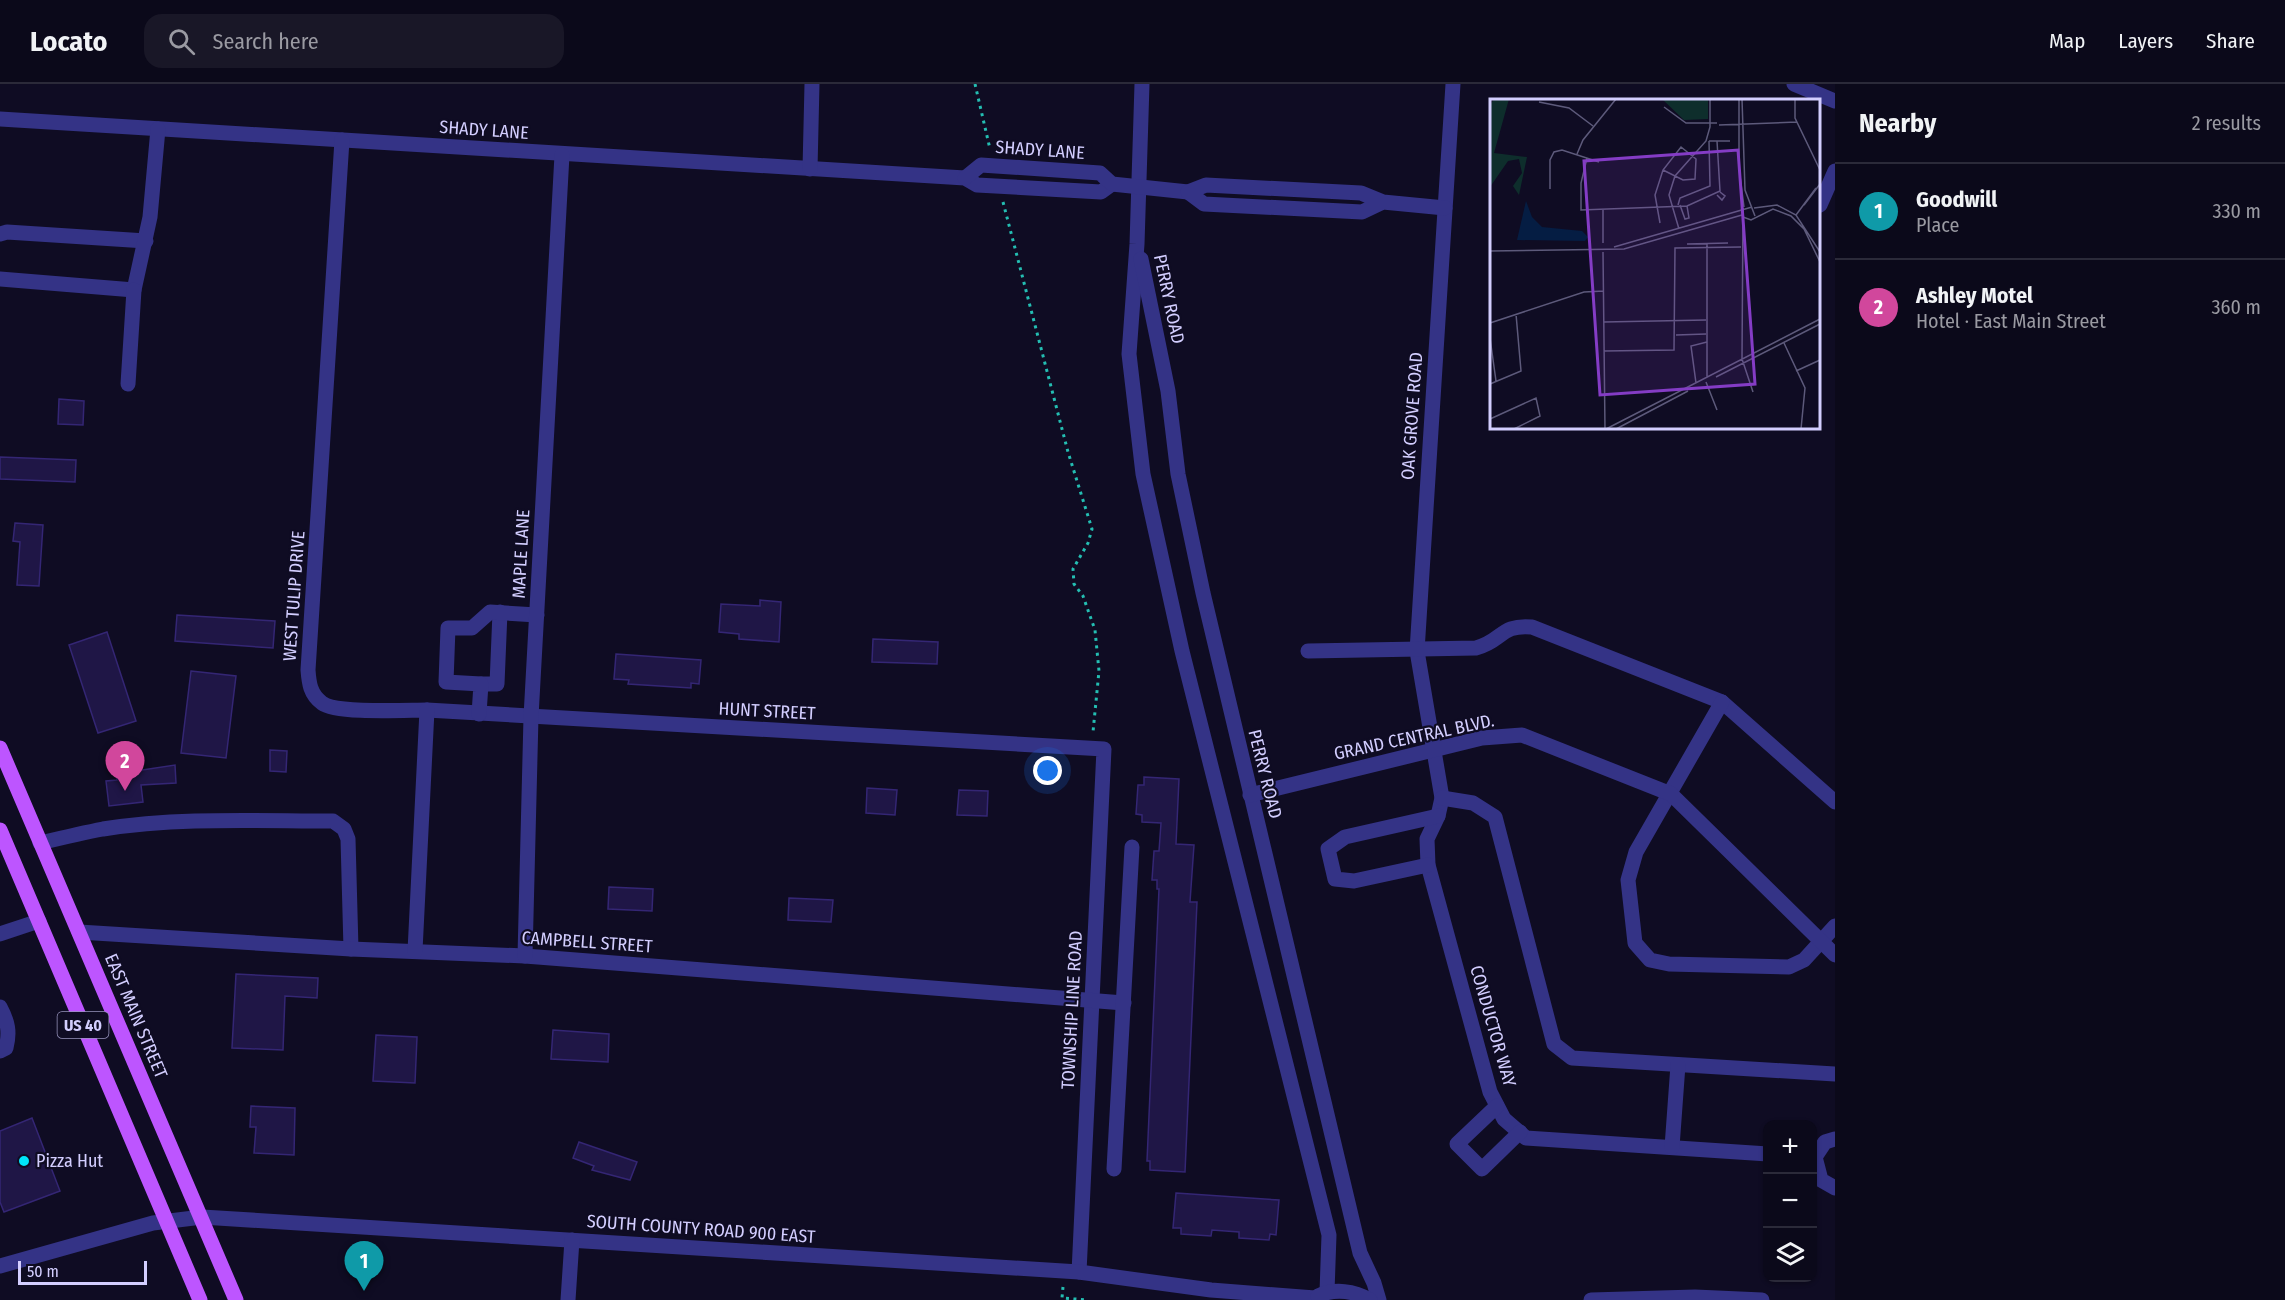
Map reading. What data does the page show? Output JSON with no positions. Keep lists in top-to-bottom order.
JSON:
{
  "streets": {
    "main road": ["EAST MAIN STREET", "US 40"],
    "street": [
      "SHADY LANE",
      "PERRY ROAD",
      "OAK GROVE ROAD",
      "MAPLE LANE",
      "WEST TULIP DRIVE",
      "HUNT STREET",
      "GRAND CENTRAL BLVD.",
      "CAMPBELL STREET",
      "TOWNSHIP LINE ROAD",
      "CONDUCTOR WAY",
      "SOUTH COUNTY ROAD 900 EAST"
    ]
  },
  "crossings": [
    ["SHADY LANE", "MAPLE LANE"],
    ["SHADY LANE", "WEST TULIP DRIVE"],
    ["PERRY ROAD", "GRAND CENTRAL BLVD."],
    ["PERRY ROAD", "SOUTH COUNTY ROAD 900 EAST"],
    ["OAK GROVE ROAD", "GRAND CENTRAL BLVD."],
    ["OAK GROVE ROAD", "CONDUCTOR WAY"],
    ["MAPLE LANE", "HUNT STREET"],
    ["MAPLE LANE", "CAMPBELL STREET"],
    ["WEST TULIP DRIVE", "HUNT STREET"],
    ["HUNT STREET", "TOWNSHIP LINE ROAD"],
    ["GRAND CENTRAL BLVD.", "CONDUCTOR WAY"],
    ["CAMPBELL STREET", "TOWNSHIP LINE ROAD"],
    ["CAMPBELL STREET", "EAST MAIN STREET"],
    ["TOWNSHIP LINE ROAD", "SOUTH COUNTY ROAD 900 EAST"],
    ["EAST MAIN STREET", "SOUTH COUNTY ROAD 900 EAST"],
    ["US 40", "SOUTH COUNTY ROAD 900 EAST"]
  ],
  "places": ["Pizza Hut"],
  "scale_bar": "50 m",
  "page": {
    "header": "Locato",
    "search": "Search here",
    "nav": ["Map", "Layers", "Share"],
    "heading": ["Nearby", "2 results"],
    "list": [
      {
        "mark": "1",
        "name": "Goodwill",
        "note": "Place",
        "value": "330 m"
      },
      {
        "mark": "2",
        "name": "Ashley Motel",
        "note": "Hotel · East Main Street",
        "value": "360 m"
      }
    ],
    "pins": ["2", "1"],
    "map_buttons": ["+", "−"],
    "scale": "50 m"
  }
}
